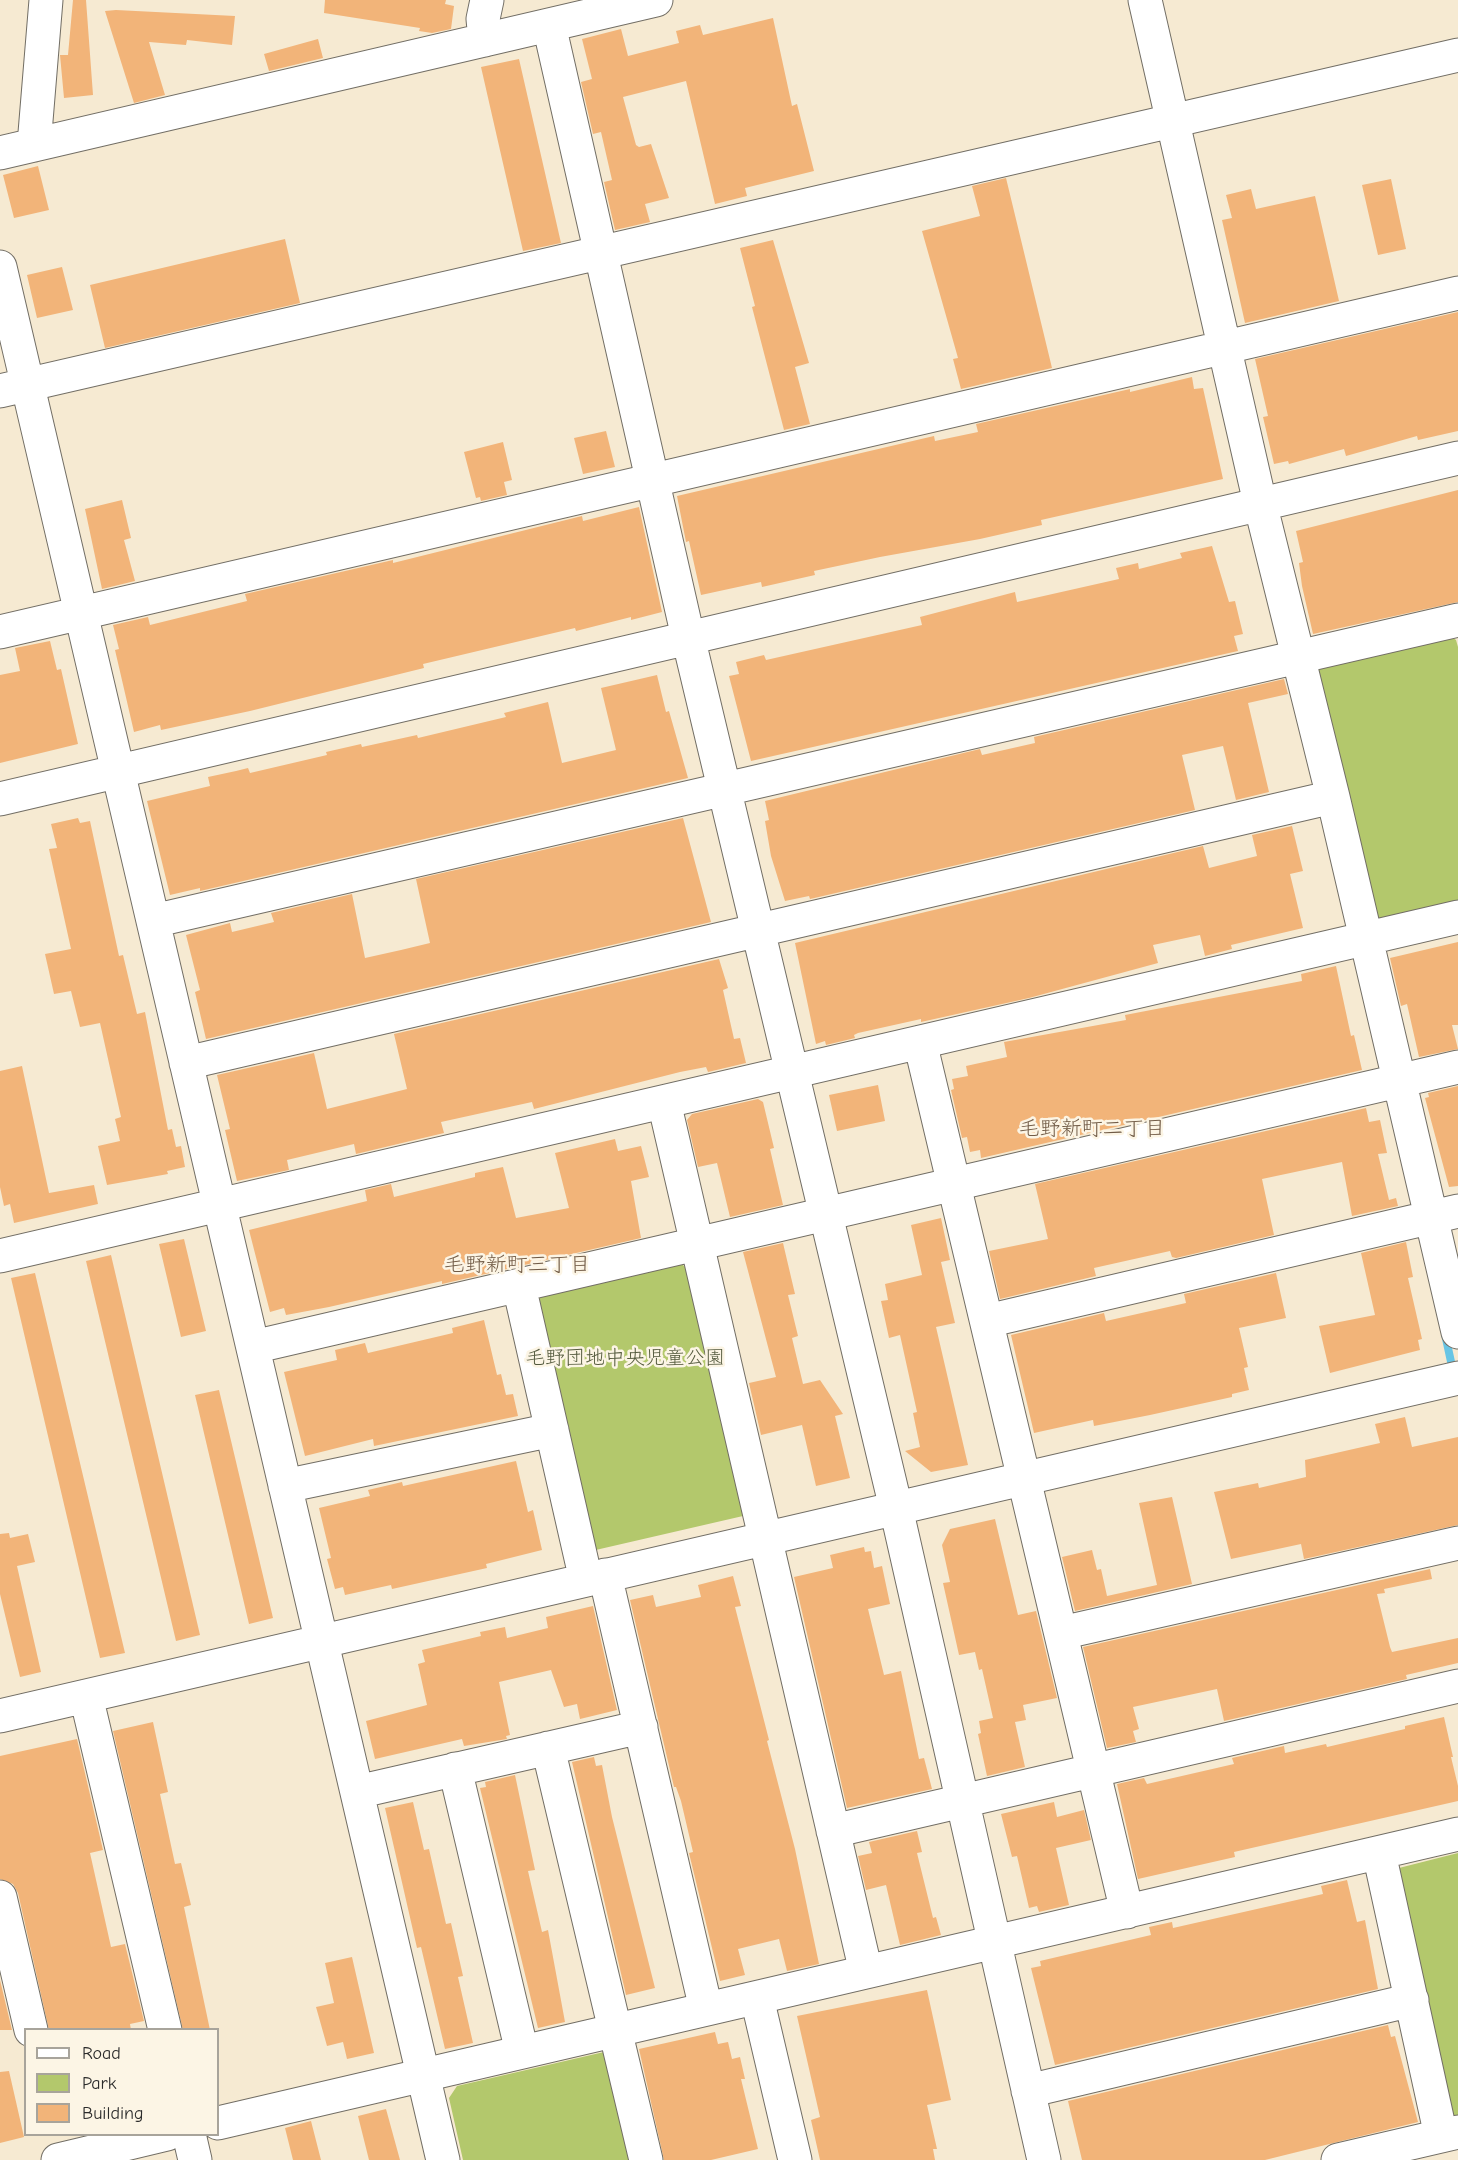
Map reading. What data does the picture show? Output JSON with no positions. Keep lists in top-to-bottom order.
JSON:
{
  "districts": ["毛野新町二丁目", "毛野新町三丁目"],
  "parks": ["毛野団地中央児童公園"],
  "legend": ["Road", "Park", "Building"]
}
